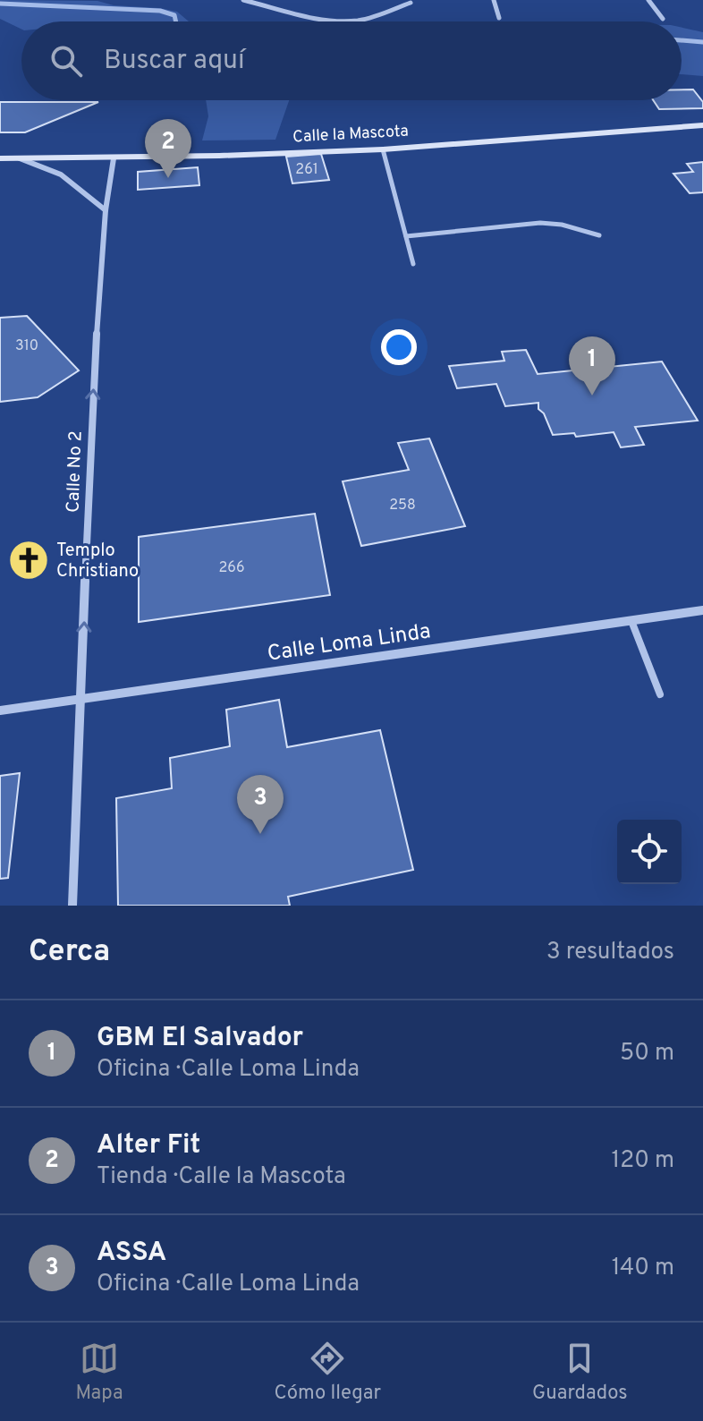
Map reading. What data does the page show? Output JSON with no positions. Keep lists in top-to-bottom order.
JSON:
{
  "streets": {
    "main road": ["Calle la Mascota"],
    "street": ["Calle No 2", "Calle Loma Linda"]
  },
  "crossings": [
    ["Calle la Mascota", "Calle No 2"],
    ["Calle No 2", "Calle Loma Linda"]
  ],
  "one_way": ["Calle No 2"],
  "places": {
    "church": ["Templo Christiano"]
  },
  "house_numbers": [
    "261",
    "310",
    "258",
    "266"
  ],
  "page": {
    "search": "Buscar aquí",
    "pins": ["2", "1", "3"],
    "heading": ["Cerca", "3 resultados"],
    "list": [
      {
        "mark": "1",
        "name": "GBM El Salvador",
        "note": "Oficina · Calle Loma Linda",
        "value": "50 m"
      },
      {
        "mark": "2",
        "name": "Alter Fit",
        "note": "Tienda · Calle la Mascota",
        "value": "120 m"
      },
      {
        "mark": "3",
        "name": "ASSA",
        "note": "Oficina · Calle Loma Linda",
        "value": "140 m"
      }
    ],
    "nav": ["Mapa", "Cómo llegar", "Guardados"]
  }
}
